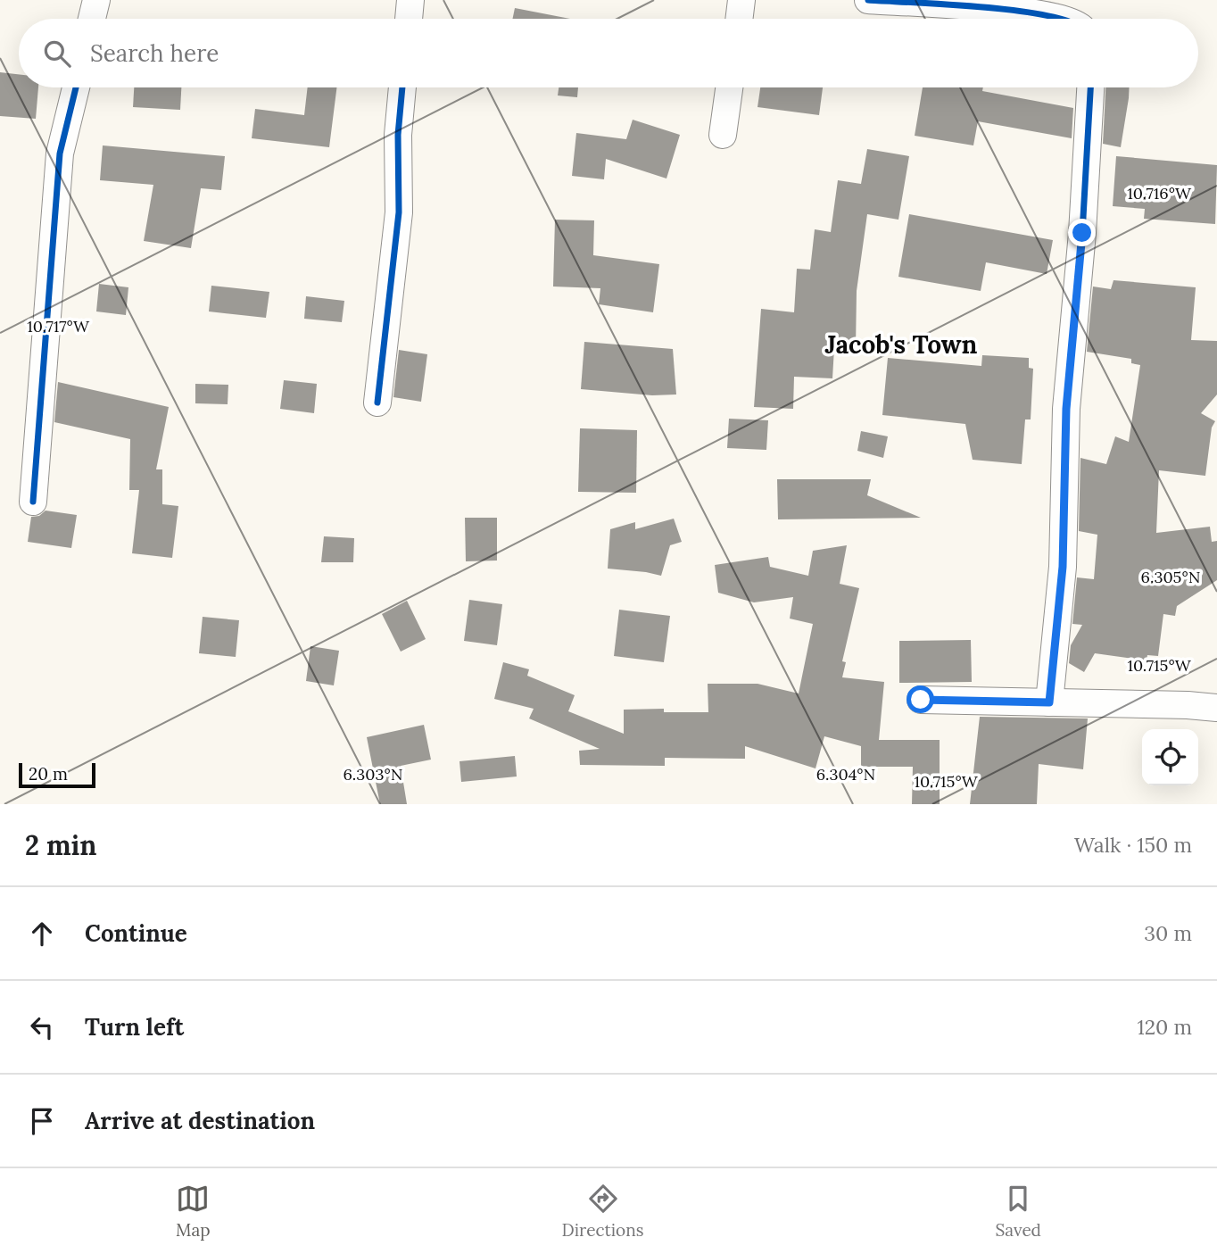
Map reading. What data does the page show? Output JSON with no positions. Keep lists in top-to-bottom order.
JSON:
{
  "districts": ["Jacob's Town"],
  "scale_bar": "20 m",
  "page": {
    "search": "Search here",
    "scale": "20 m",
    "heading": ["2 min", "Walk · 150 m"],
    "list": [
      ["Continue", "30 m"],
      ["Turn left", "120 m"],
      "Arrive at destination"
    ],
    "nav": ["Map", "Directions", "Saved"]
  },
  "coordinates": [
    "10.716°W",
    "10.717°W",
    "6.305°N",
    "10.715°W",
    "6.303°N",
    "6.304°N"
  ]
}
